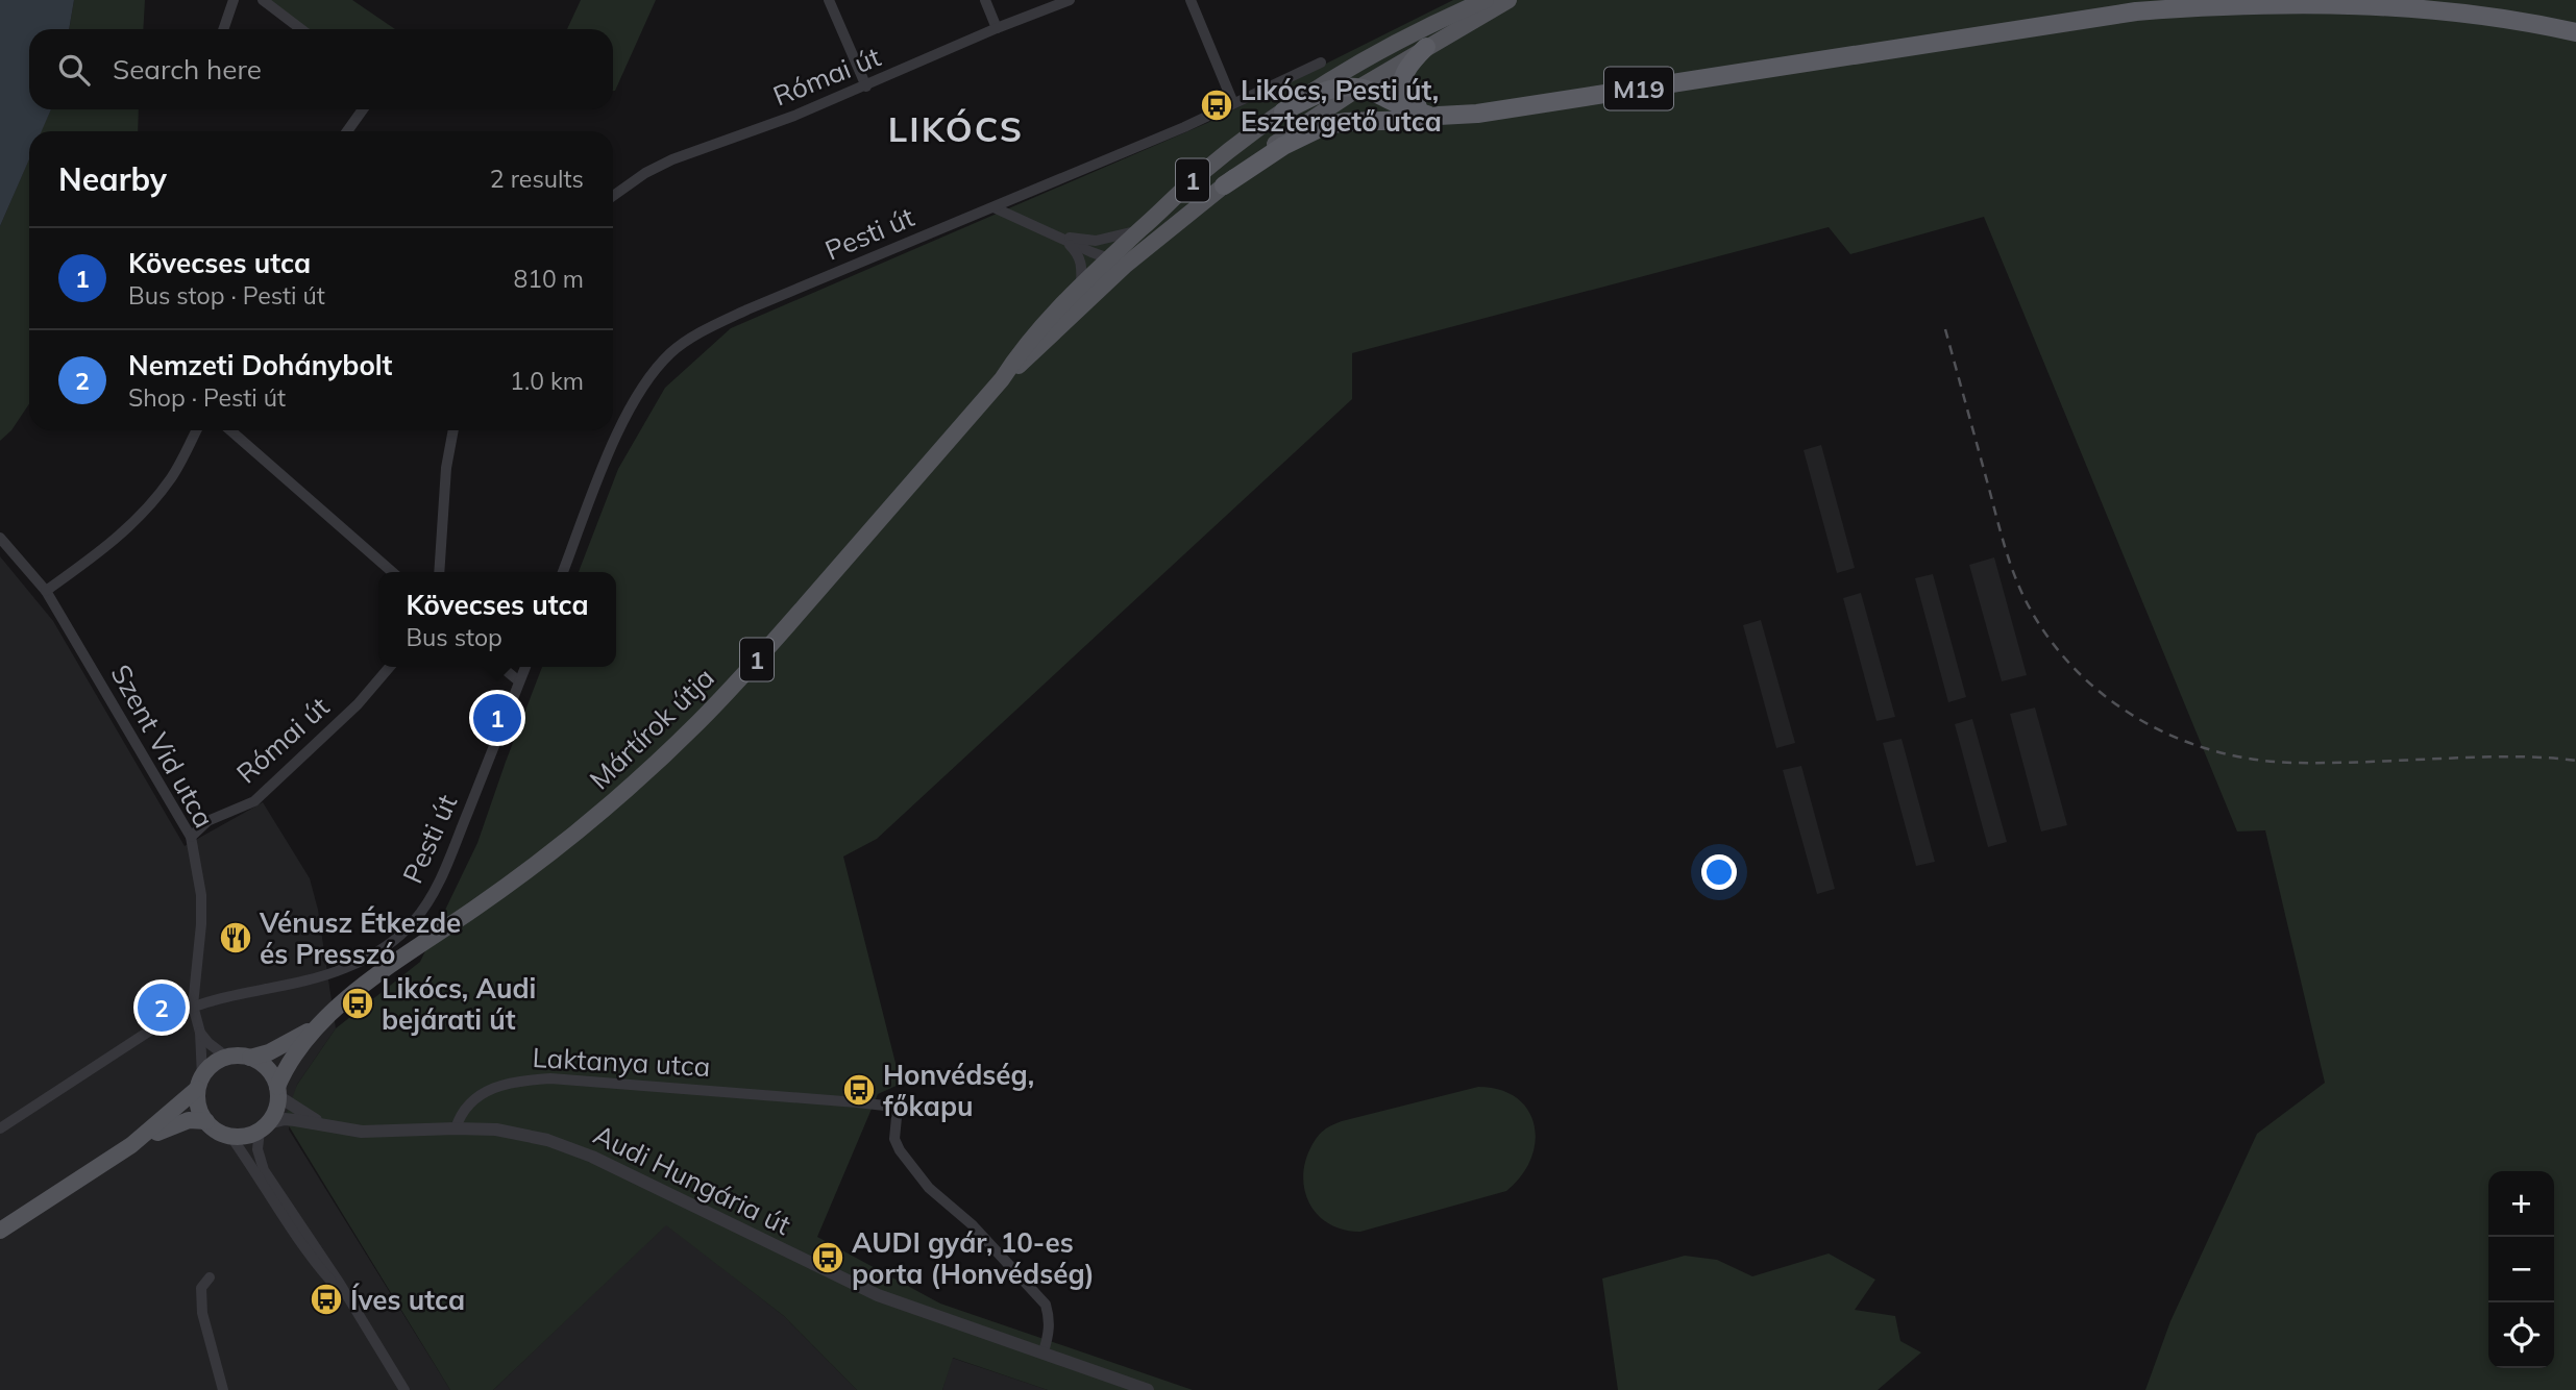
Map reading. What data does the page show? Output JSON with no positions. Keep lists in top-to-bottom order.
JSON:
{
  "streets": {
    "highway": ["M19"],
    "main road": ["1", "Mártírok útja"],
    "street": [
      "Római út",
      "Pesti út",
      "Szent Vid utca",
      "Laktanya utca",
      "Audi Hungária út"
    ]
  },
  "crossings": [
    ["Római út", "Szent Vid utca"],
    ["1", "Mártírok útja"],
    ["Pesti út", "Szent Vid utca"],
    ["Laktanya utca", "Audi Hungária út"]
  ],
  "districts": ["LIKÓCS"],
  "places": {
    "bus stop": [
      "Likócs, Pesti út, Esztergető utca",
      "Likócs, Audi bejárati út",
      "Honvédség, főkapu",
      "AUDI gyár, 10-es porta (Honvédség)",
      "Íves utca"
    ],
    "restaurant": ["Vénusz Étkezde és Presszó"]
  },
  "page": {
    "search": "Search here",
    "heading": ["Nearby", "2 results"],
    "list": [
      {
        "mark": "1",
        "name": "Kövecses utca",
        "note": "Bus stop · Pesti út",
        "value": "810 m"
      },
      {
        "mark": "2",
        "name": "Nemzeti Dohánybolt",
        "note": "Shop · Pesti út",
        "value": "1.0 km"
      }
    ],
    "popup": ["Kövecses utca", "Bus stop"],
    "pins": ["1", "2"],
    "map_buttons": ["+", "−"]
  }
}
